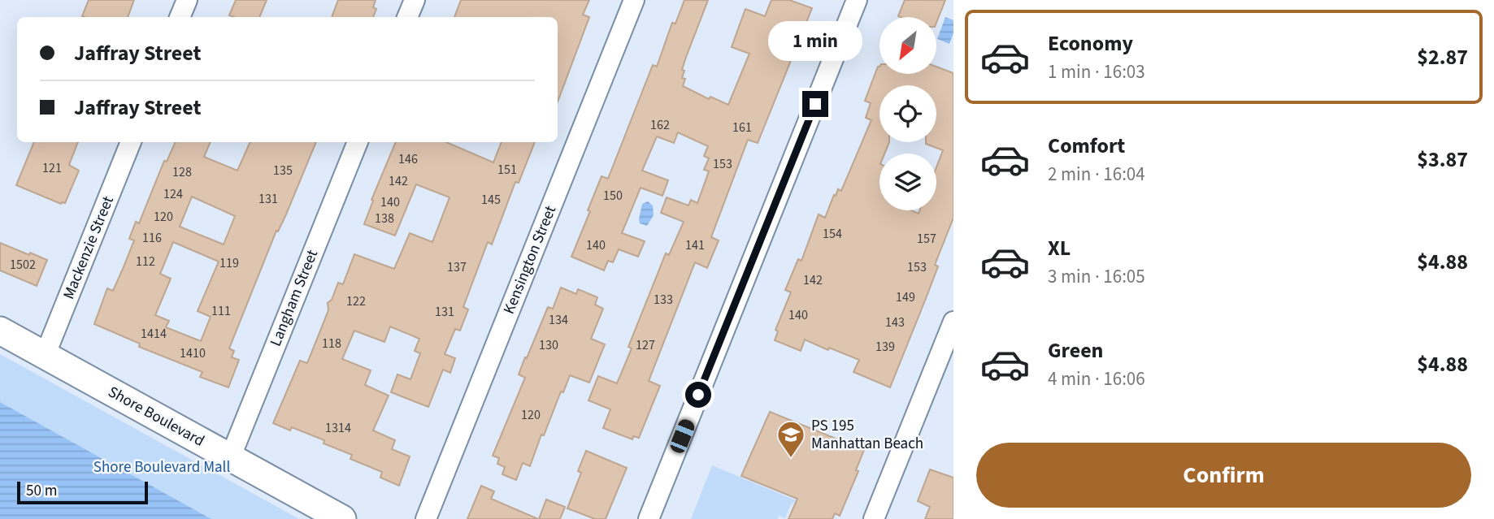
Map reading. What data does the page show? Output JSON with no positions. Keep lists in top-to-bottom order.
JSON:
{
  "streets": {
    "main road": ["Shore Boulevard"],
    "street": ["Mackenzie Street", "Kensington Street", "Langham Street"]
  },
  "crossings": [
    ["Mackenzie Street", "Shore Boulevard"],
    ["Langham Street", "Shore Boulevard"]
  ],
  "parks": ["Shore Boulevard Mall"],
  "places": {
    "school or university": ["PS 195 Manhattan Beach"]
  },
  "house_numbers": [
    "162",
    "161",
    "146",
    "153",
    "121",
    "151",
    "135",
    "128",
    "142",
    "124",
    "150",
    "131",
    "145",
    "140",
    "120",
    "138",
    "154",
    "116",
    "157",
    "140",
    "141",
    "112",
    "119",
    "1502",
    "137",
    "153",
    "142",
    "149",
    "133",
    "122",
    "111",
    "131",
    "140",
    "134",
    "143",
    "1414",
    "118",
    "130",
    "127",
    "139",
    "1410",
    "120",
    "1314"
  ],
  "scale_bar": "50 m",
  "north": "bottom left",
  "page": {
    "list": [
      {
        "name": "Economy",
        "note": "1 min · 16:03",
        "value": "$2.87"
      },
      {
        "name": "Comfort",
        "note": "2 min · 16:04",
        "value": "$3.87"
      },
      {
        "name": "XL",
        "note": "3 min · 16:05",
        "value": "$4.88"
      },
      {
        "name": "Green",
        "note": "4 min · 16:06",
        "value": "$4.88"
      }
    ],
    "banner": ["Jaffray Street", "Jaffray Street"],
    "bubble": "1 min",
    "buttons": "Confirm",
    "scale": "50 m"
  }
}
